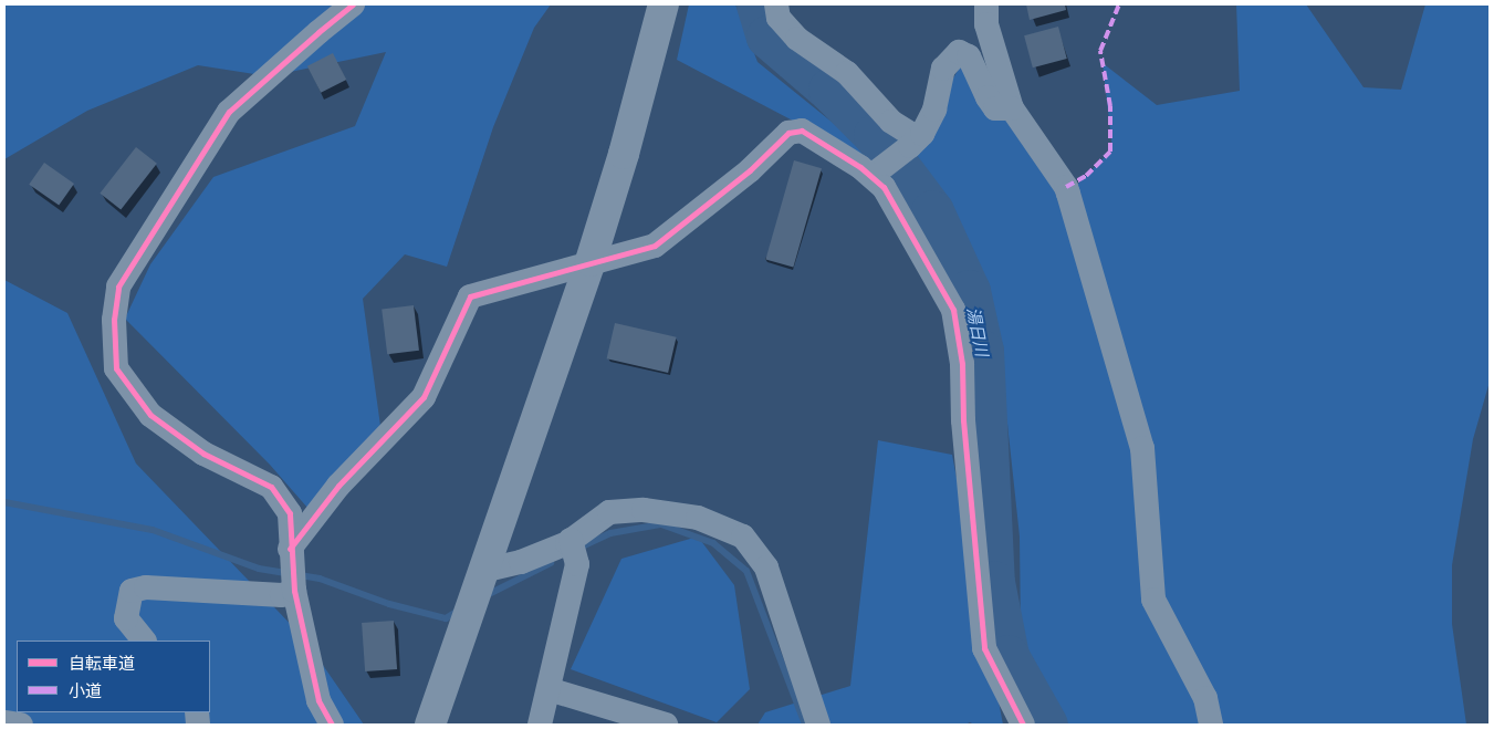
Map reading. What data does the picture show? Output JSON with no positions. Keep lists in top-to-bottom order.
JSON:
{
  "water": ["湯日川"],
  "legend": ["自転車道", "小道"]
}
